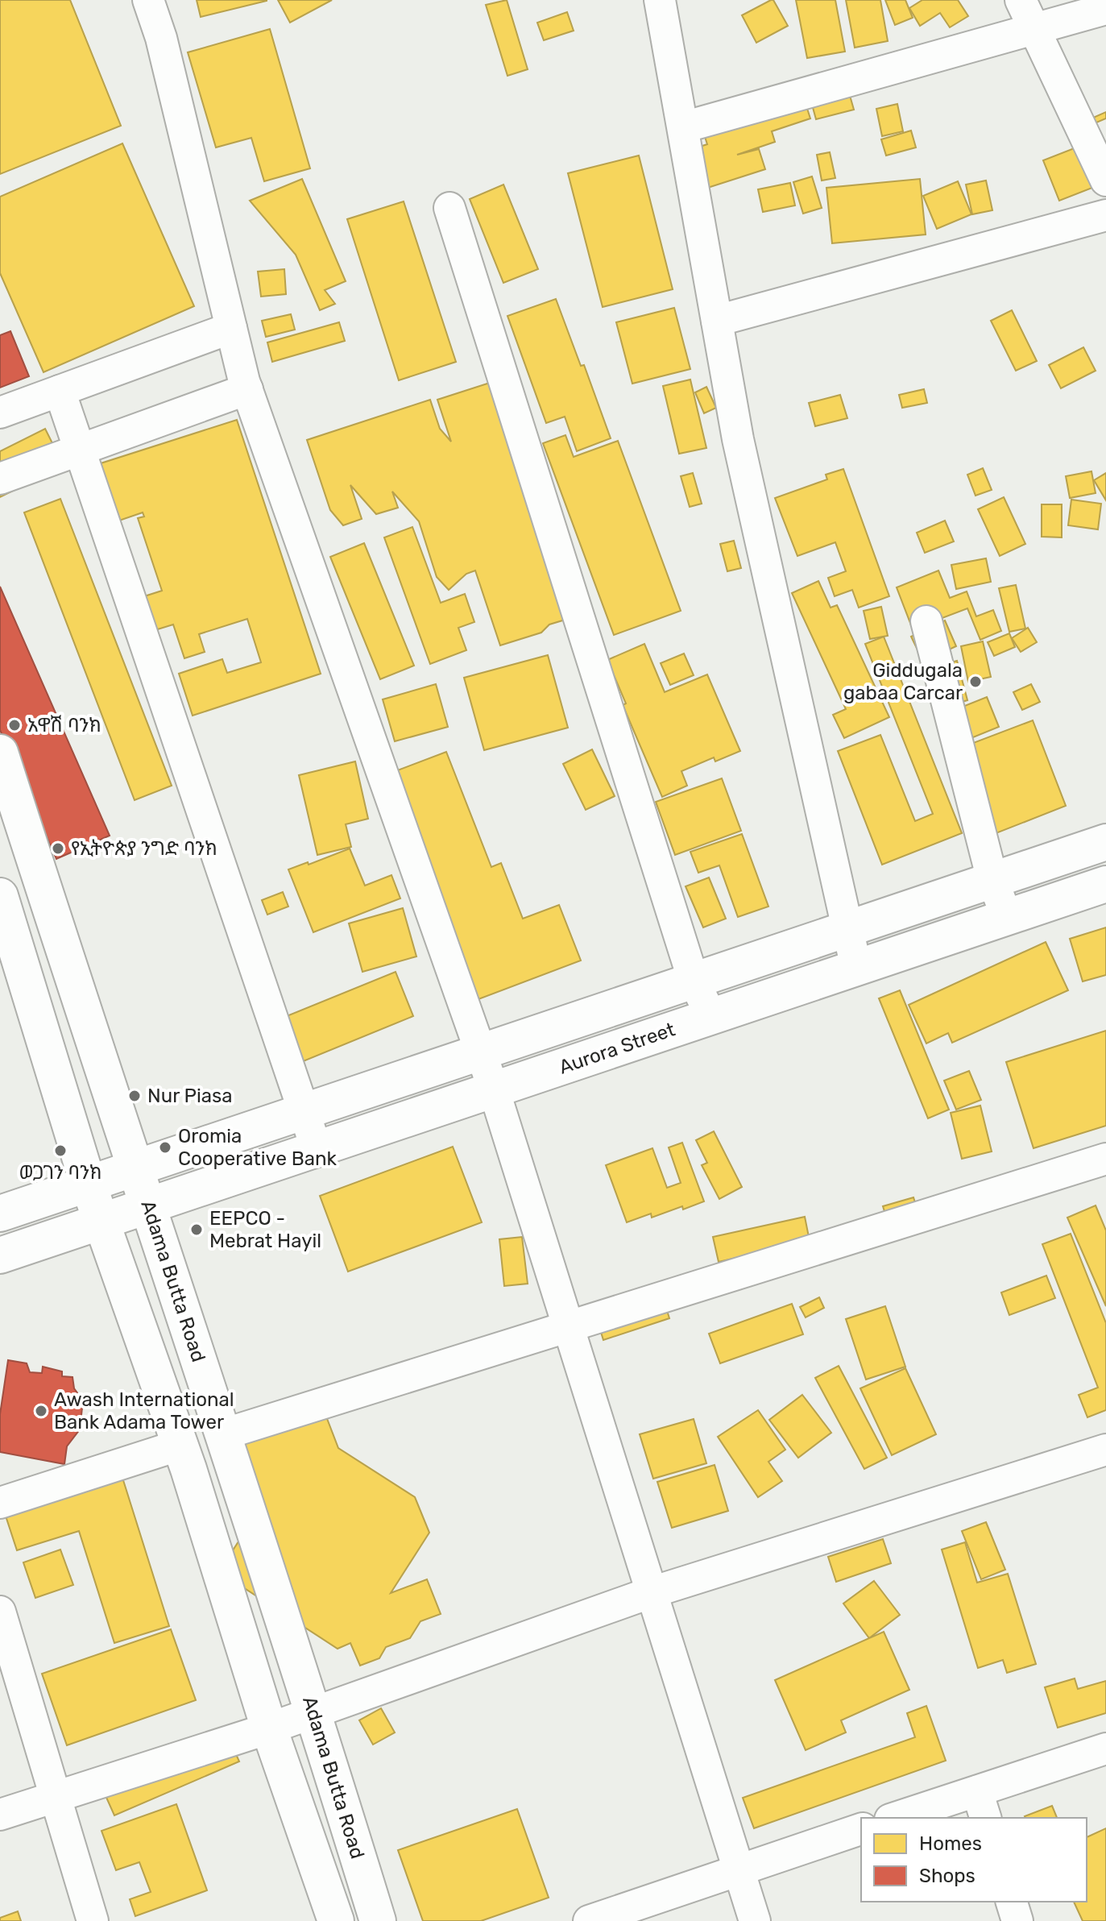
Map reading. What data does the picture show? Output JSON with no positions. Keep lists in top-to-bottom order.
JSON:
{
  "streets": {
    "street": ["Aurora Street", "Adama Butta Road"]
  },
  "crossings": [
    ["Aurora Street", "Adama Butta Road"]
  ],
  "places": [
    "Giddugala gabaa Carcar",
    "አዋሽ ባንክ",
    "የኢትዮጵያ ንግድ ባንክ",
    "Nur Piasa",
    "Oromia Cooperative Bank",
    "ወጋገን ባንክ",
    "EEPCO - Mebrat Hayil",
    "Awash International Bank Adama Tower"
  ],
  "legend": ["Homes", "Shops"]
}
